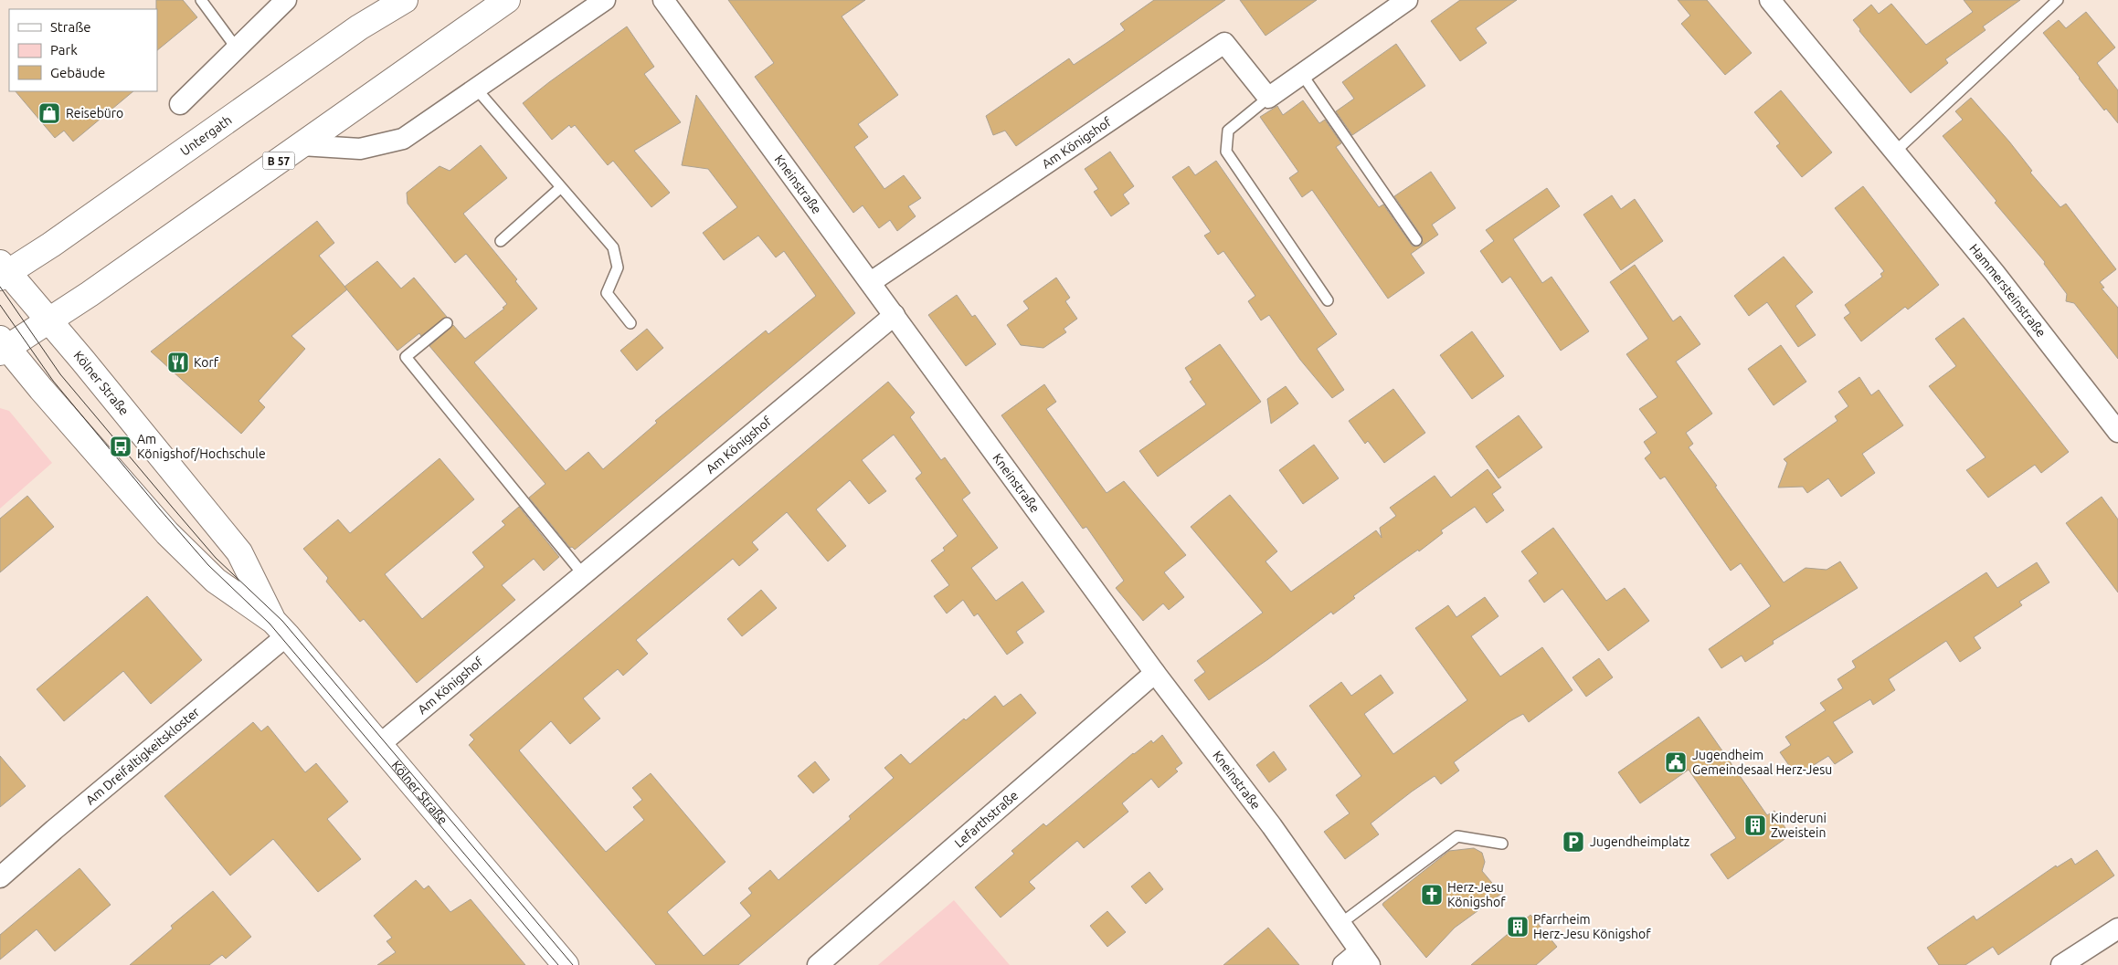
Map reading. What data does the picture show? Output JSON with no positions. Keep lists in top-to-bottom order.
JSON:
{
  "streets": {
    "main road": ["Untergath", "B 57", "Kölner Straße"],
    "street": [
      "Am Königshof",
      "Kneinstraße",
      "Hammersteinstraße",
      "Am Dreifaltigkeitskloster",
      "Lefarthstraße"
    ]
  },
  "crossings": [
    ["Untergath", "Kölner Straße"],
    ["Am Königshof", "Kneinstraße"],
    ["Am Königshof", "Kölner Straße"],
    ["B 57", "Kölner Straße"],
    ["Kneinstraße", "Lefarthstraße"],
    ["Kölner Straße", "Am Dreifaltigkeitskloster"]
  ],
  "places": {
    "shop": ["Reisebüro"],
    "restaurant": ["Korf"],
    "bus stop": ["Am Königshof/Hochschule"],
    "public building": ["Jugendheim Gemeindesaal Herz-Jesu"],
    "building": ["Kinderuni Zweistein", "Pfarrheim Herz-Jesu Königshof"],
    "parking": ["Jugendheimplatz"],
    "church": ["Herz-Jesu Königshof"]
  },
  "legend": ["Straße", "Park", "Gebäude"]
}
